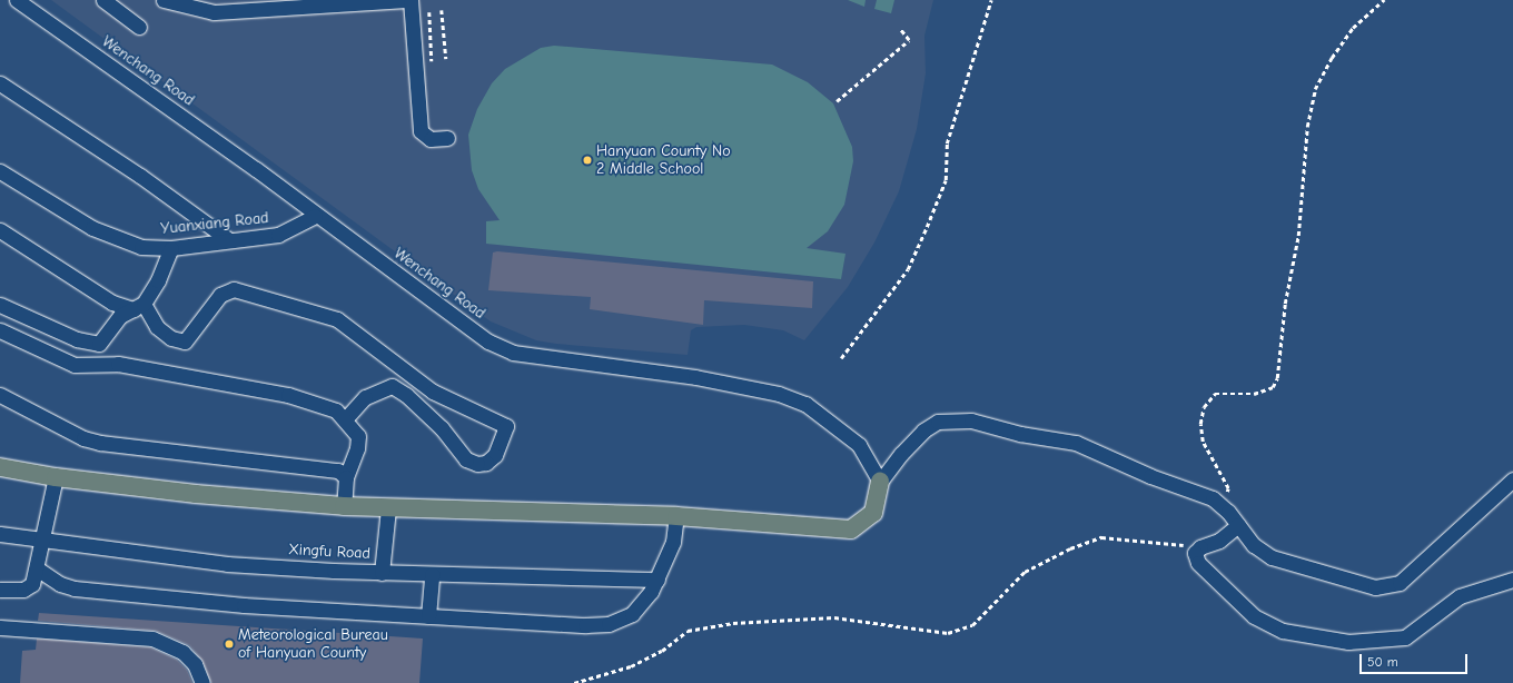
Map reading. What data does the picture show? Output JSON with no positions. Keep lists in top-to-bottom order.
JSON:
{
  "streets": {
    "street": ["Wenchang Road", "Yuanxiang Road", "Xingfu Road"]
  },
  "crossings": [
    ["Wenchang Road", "Yuanxiang Road"]
  ],
  "places": ["Hanyuan County No 2 Middle School", "Meteorological Bureau of Hanyuan County"],
  "scale_bar": "50 m"
}
